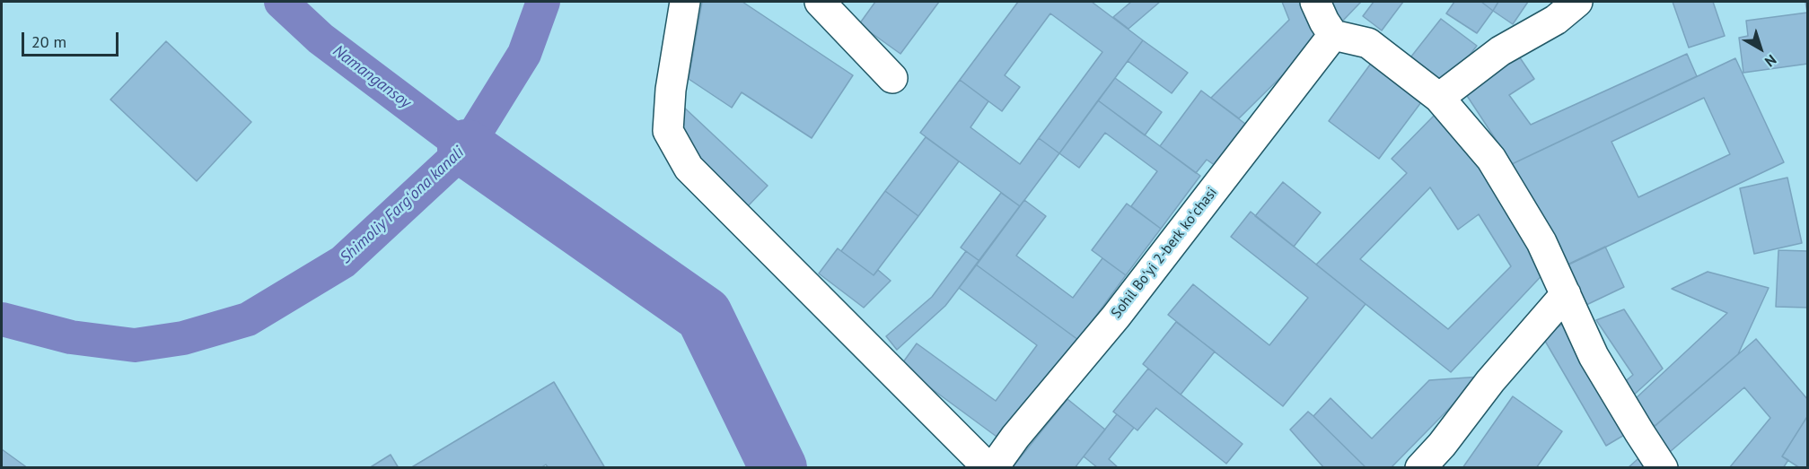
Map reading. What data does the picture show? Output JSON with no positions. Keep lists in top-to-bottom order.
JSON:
{
  "streets": {
    "street": ["Sohil Boʻyi 2-berk koʻchasi"]
  },
  "water": ["Namangansoy", "Shimoliy Fargʻona kanali"],
  "scale_bar": "20 m",
  "north": "bottom right"
}
